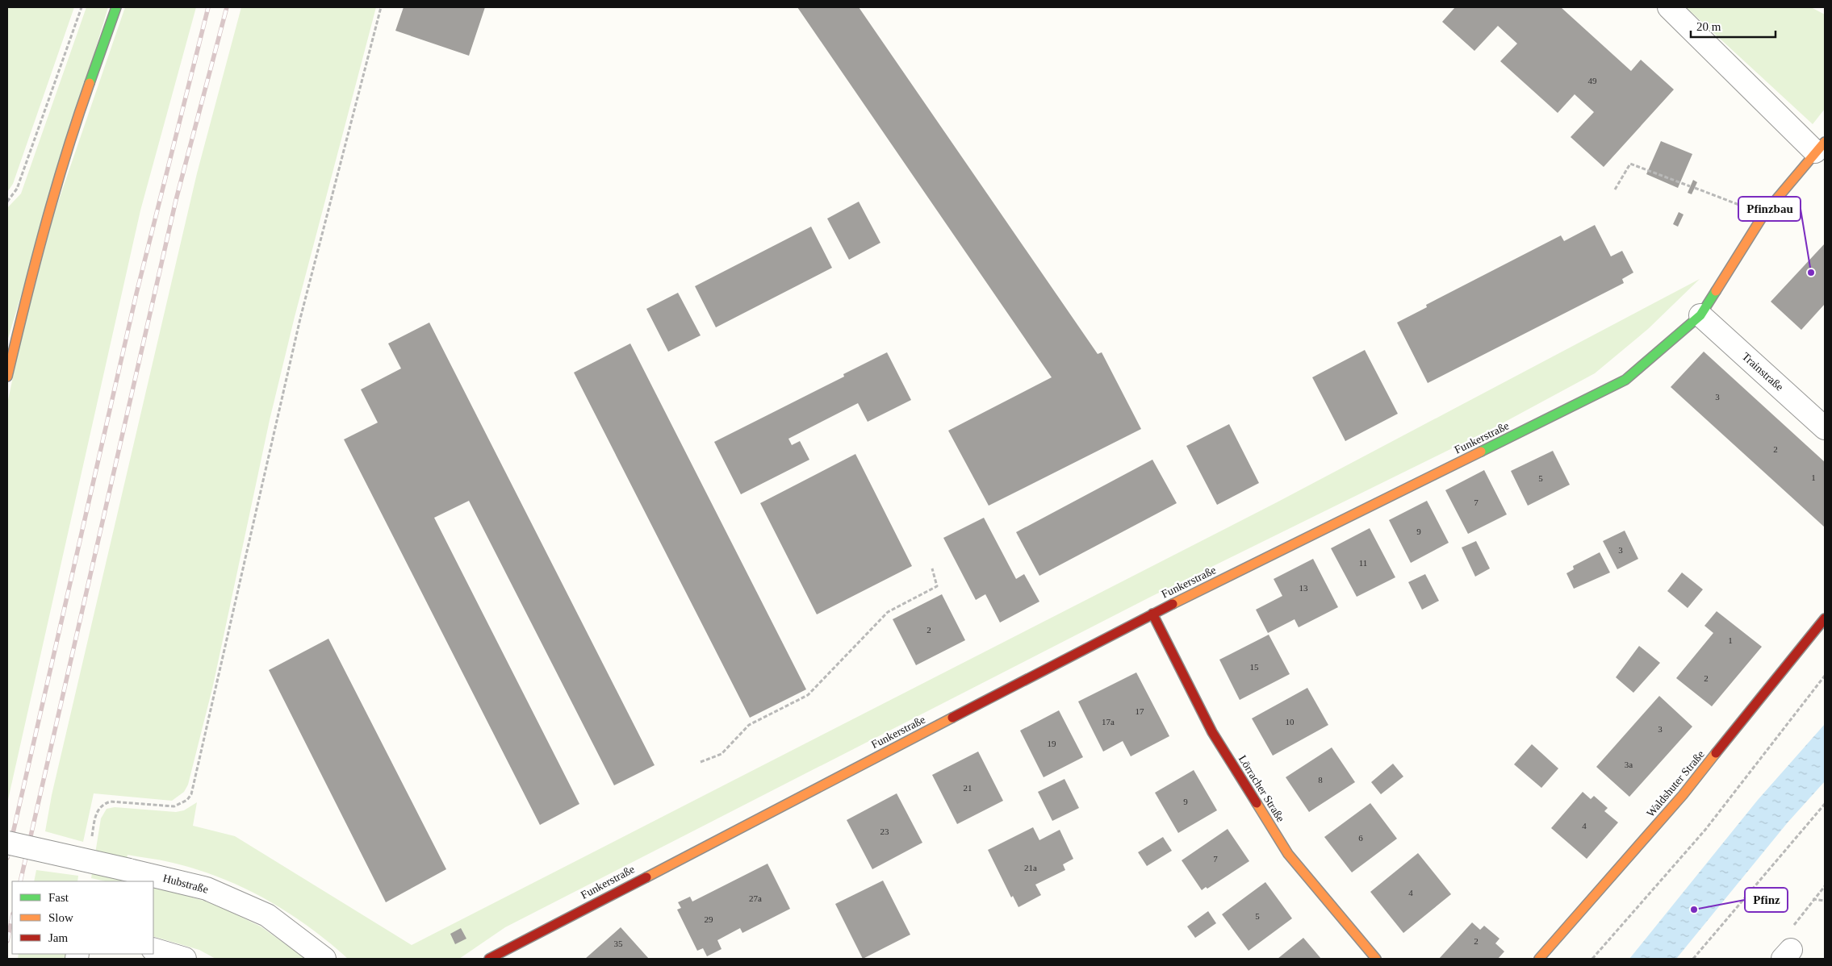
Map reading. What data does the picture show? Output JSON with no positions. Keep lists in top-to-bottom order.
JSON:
{
  "streets": {
    "street": [
      "Trainstraße",
      "Funkerstraße",
      "Waldshuter Straße",
      "Lörracher Straße",
      "Hubstraße"
    ]
  },
  "crossings": [
    ["Trainstraße", "Funkerstraße"],
    ["Funkerstraße", "Lörracher Straße"]
  ],
  "places": ["Pfinzbau", "Pfinz"],
  "house_numbers": [
    "49",
    "3",
    "2",
    "1",
    "5",
    "7",
    "9",
    "3",
    "11",
    "13",
    "2",
    "1",
    "15",
    "2",
    "17",
    "17a",
    "10",
    "3",
    "19",
    "3a",
    "8",
    "21",
    "9",
    "4",
    "23",
    "6",
    "7",
    "21a",
    "4",
    "27a",
    "5",
    "29",
    "2",
    "35"
  ],
  "legend": ["Fast", "Slow", "Jam"],
  "scale_bar": "20 m"
}
